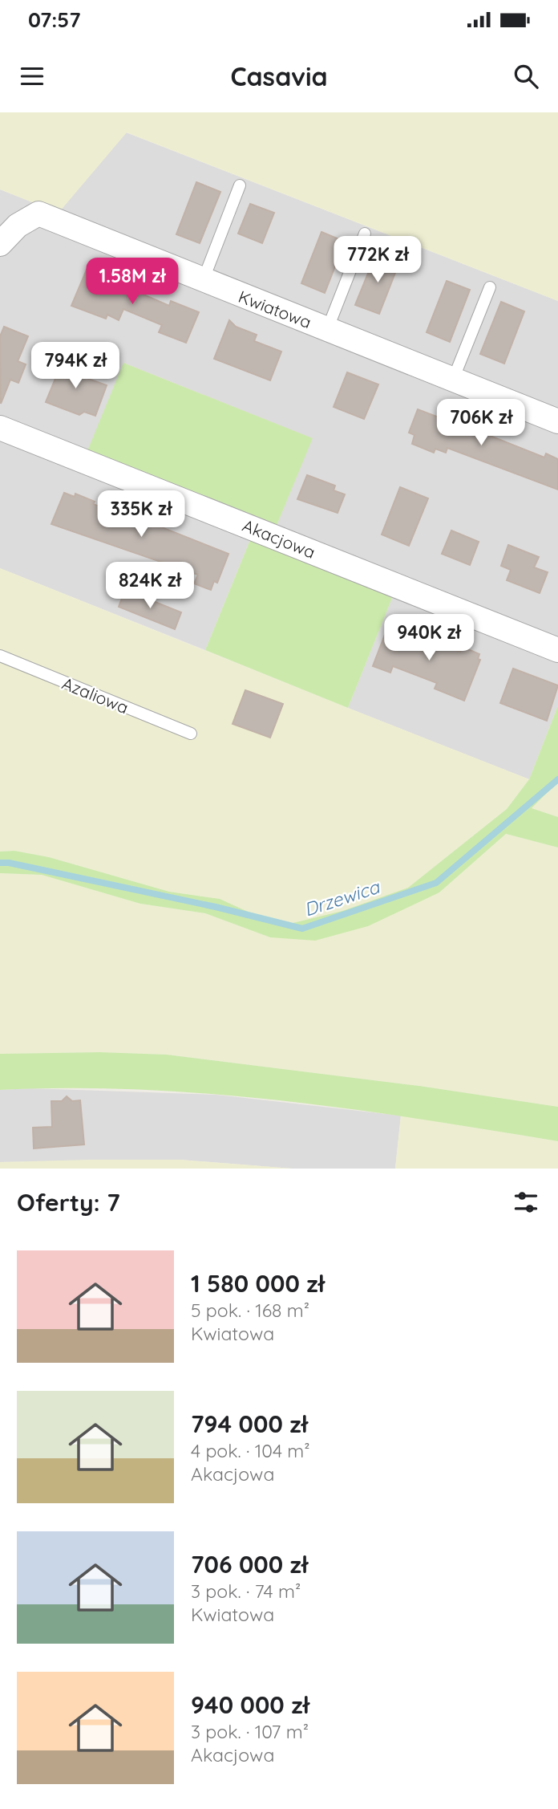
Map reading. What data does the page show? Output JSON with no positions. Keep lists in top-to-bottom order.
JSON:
{
  "streets": {
    "street": ["Kwiatowa", "Akacjowa"],
    "lane": ["Azaliowa"]
  },
  "water": ["Drzewica"],
  "page": {
    "status": "07:57",
    "header": "Casavia",
    "price": [
      "772K zł",
      "1.58M zł",
      "794K zł",
      "706K zł",
      "335K zł",
      "824K zł",
      "940K zł"
    ],
    "heading": "Oferty: 7",
    "list": [
      {
        "name": "1 580 000 zł",
        "note": "5 pok. · 168 m² · Kwiatowa"
      },
      {
        "name": "794 000 zł",
        "note": "4 pok. · 104 m² · Akacjowa"
      },
      {
        "name": "706 000 zł",
        "note": "3 pok. · 74 m² · Kwiatowa"
      },
      {
        "name": "940 000 zł",
        "note": "3 pok. · 107 m² · Akacjowa"
      }
    ]
  }
}
